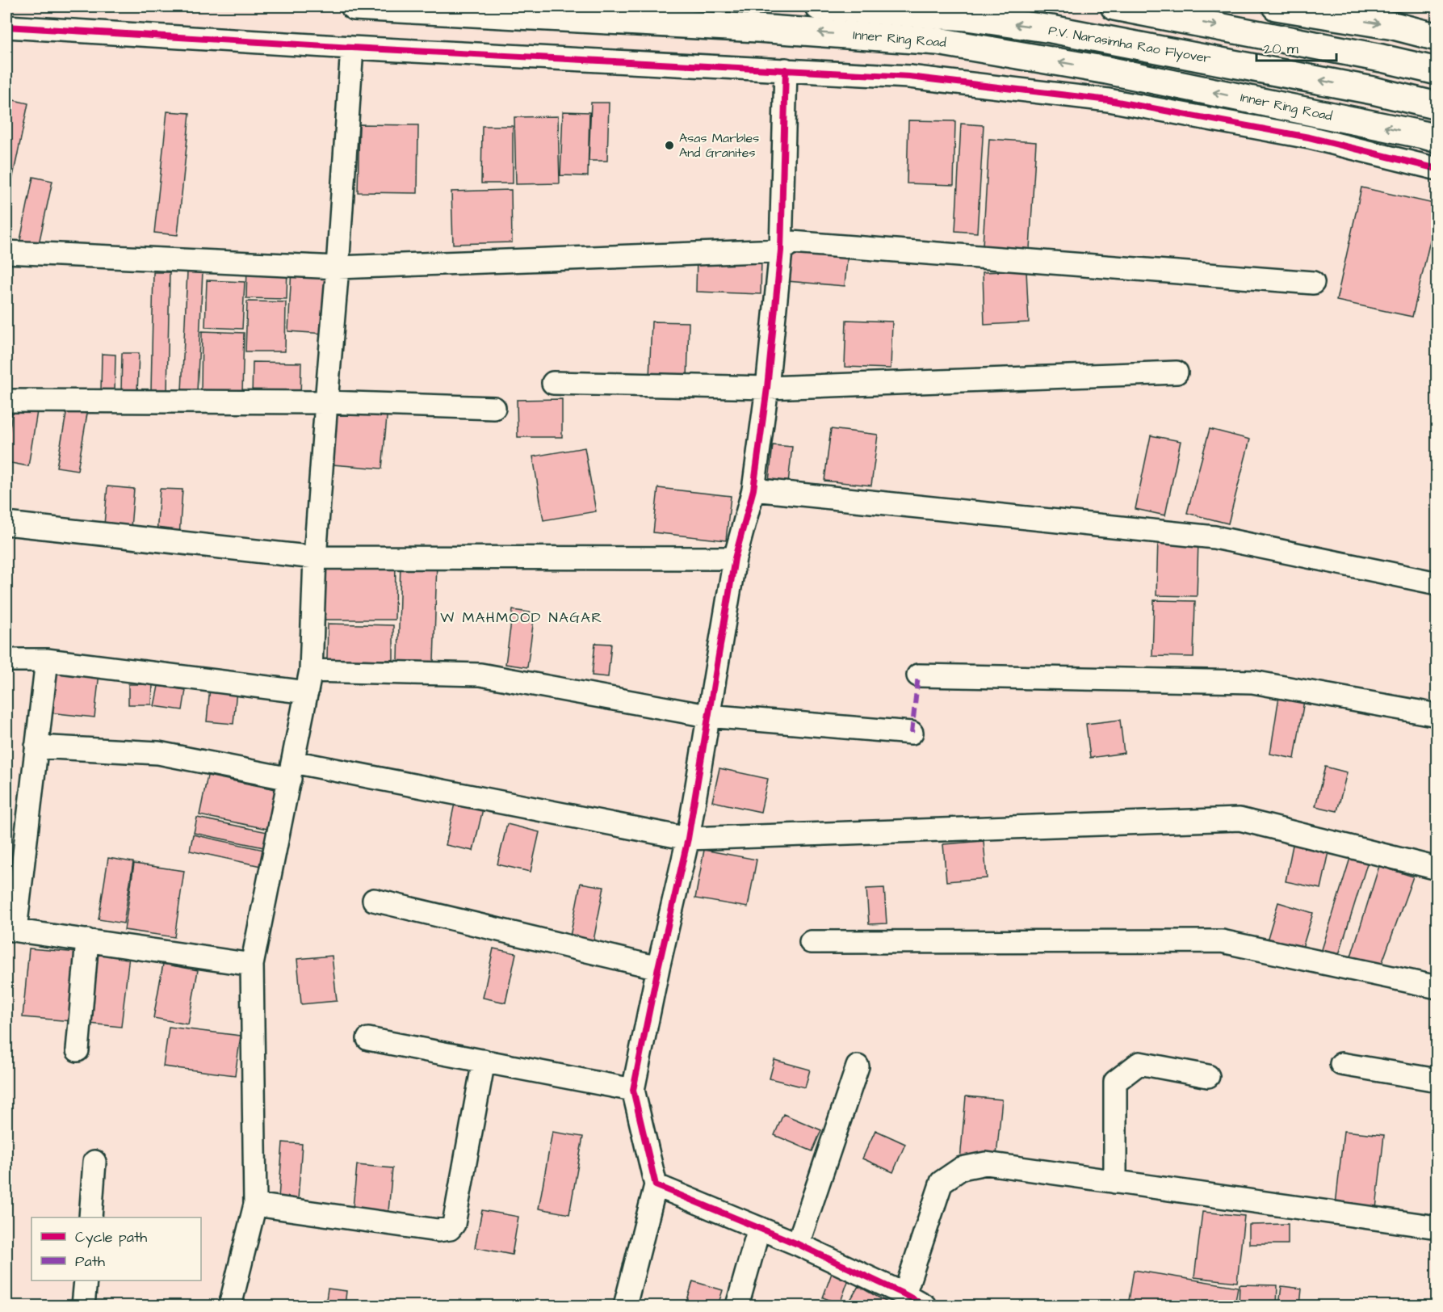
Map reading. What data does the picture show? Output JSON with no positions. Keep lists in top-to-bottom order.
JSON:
{
  "streets": {
    "main road": ["Inner Ring Road", "P.V. Narasimha Rao Flyover"]
  },
  "districts": ["W MAHMOOD NAGAR"],
  "places": ["Asas Marbles And Granites"],
  "legend": ["Cycle path", "Path"],
  "scale_bar": "20 m"
}
